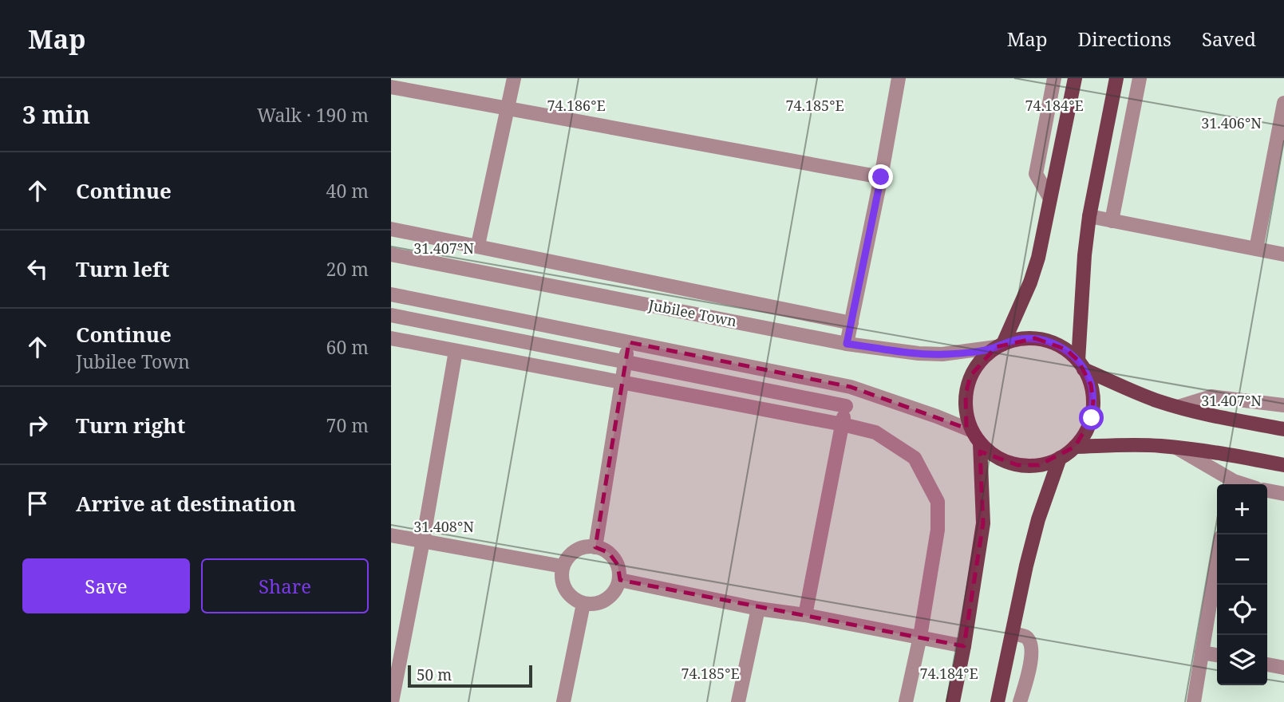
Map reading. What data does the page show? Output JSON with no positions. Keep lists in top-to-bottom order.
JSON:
{
  "streets": {
    "street": ["Jubilee Town"]
  },
  "scale_bar": "50 m",
  "page": {
    "header": "Map",
    "nav": ["Map", "Directions", "Saved"],
    "heading": ["3 min", "Walk · 190 m"],
    "list": [
      ["Continue", "40 m"],
      ["Turn left", "20 m"],
      ["Continue", "Jubilee Town", "60 m"],
      ["Turn right", "70 m"],
      "Arrive at destination"
    ],
    "map_buttons": ["+", "−"],
    "buttons": ["Save", "Share"],
    "scale": "50 m"
  },
  "coordinates": [
    "74.186°E",
    "74.185°E",
    "74.184°E",
    "31.406°N",
    "31.407°N",
    "31.408°N"
  ]
}
